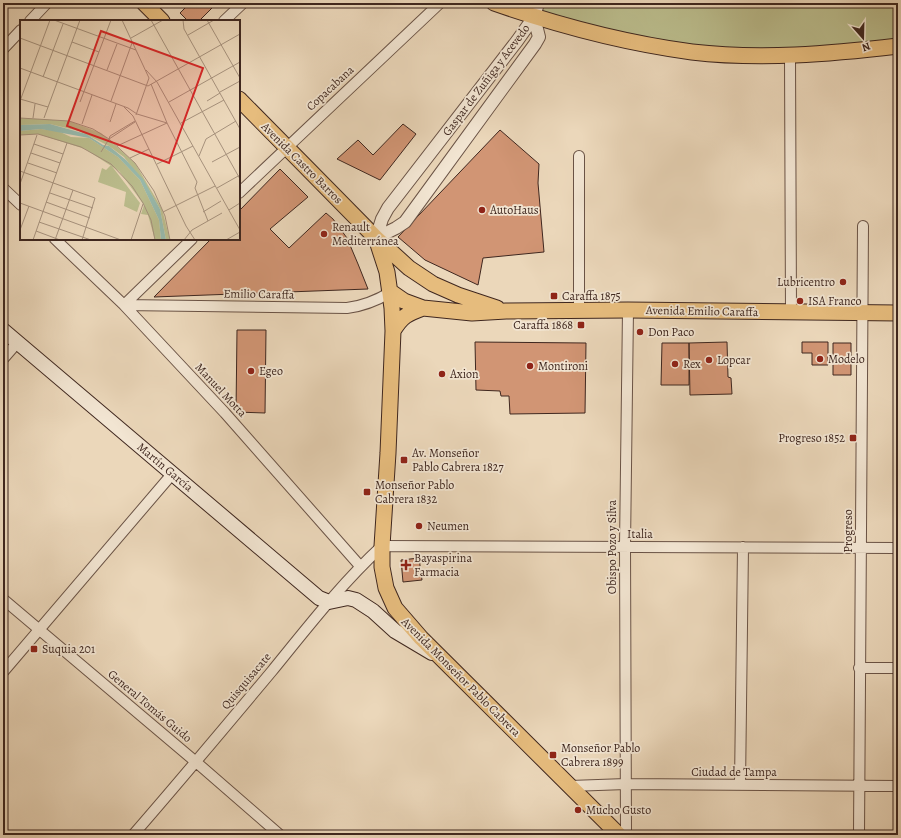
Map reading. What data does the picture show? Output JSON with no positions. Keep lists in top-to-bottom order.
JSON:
{
  "streets": {
    "main road": [
      "Avenida Castro Barros",
      "Avenida Emilio Caraffa",
      "Martín García",
      "Avenida Monseñor Pablo Cabrera"
    ],
    "street": [
      "Gaspar de Zuñiga y Acevedo",
      "Copacabana",
      "Emilio Caraffa",
      "Manuel Motta",
      "Progreso",
      "Italia",
      "Obispo Pozo y Silva",
      "Quisquisacate",
      "General Tomás Guido",
      "Ciudad de Tampa"
    ]
  },
  "crossings": [
    ["Gaspar de Zuñiga y Acevedo", "Avenida Castro Barros"],
    ["Gaspar de Zuñiga y Acevedo", "Avenida Emilio Caraffa"],
    ["Copacabana", "Avenida Castro Barros"],
    ["Avenida Castro Barros", "Emilio Caraffa"],
    ["Avenida Castro Barros", "Avenida Emilio Caraffa"],
    ["Avenida Castro Barros", "Avenida Monseñor Pablo Cabrera"],
    ["Emilio Caraffa", "Avenida Emilio Caraffa"],
    ["Emilio Caraffa", "Manuel Motta"],
    ["Emilio Caraffa", "Avenida Monseñor Pablo Cabrera"],
    ["Avenida Emilio Caraffa", "Progreso"],
    ["Avenida Emilio Caraffa", "Obispo Pozo y Silva"],
    ["Avenida Emilio Caraffa", "Avenida Monseñor Pablo Cabrera"],
    ["Manuel Motta", "Quisquisacate"],
    ["Martín García", "Quisquisacate"],
    ["Progreso", "Italia"],
    ["Progreso", "Ciudad de Tampa"],
    ["Italia", "Obispo Pozo y Silva"],
    ["Italia", "Avenida Monseñor Pablo Cabrera"],
    ["Italia", "Quisquisacate"],
    ["Obispo Pozo y Silva", "Ciudad de Tampa"],
    ["Avenida Monseñor Pablo Cabrera", "Quisquisacate"],
    ["Avenida Monseñor Pablo Cabrera", "Ciudad de Tampa"],
    ["Quisquisacate", "General Tomás Guido"]
  ],
  "places": {
    "other": [
      "AutoHaus",
      "Renault Mediterránea",
      "Lubricentro",
      "ISA Franco",
      "Don Paco",
      "Modelo",
      "Lopcar",
      "Rex",
      "Montironi",
      "Egeo",
      "Axion",
      "Neumen",
      "Mucho Gusto"
    ],
    "transit": [
      "Caraffa 1875",
      "Caraffa 1868",
      "Progreso 1852",
      "Av. Monseñor Pablo Cabrera 1827",
      "Monseñor Pablo Cabrera 1832",
      "Suquia 201",
      "Monseñor Pablo Cabrera 1899"
    ],
    "health": ["Bayaspirina Farmacia"]
  },
  "north": "bottom"
}
